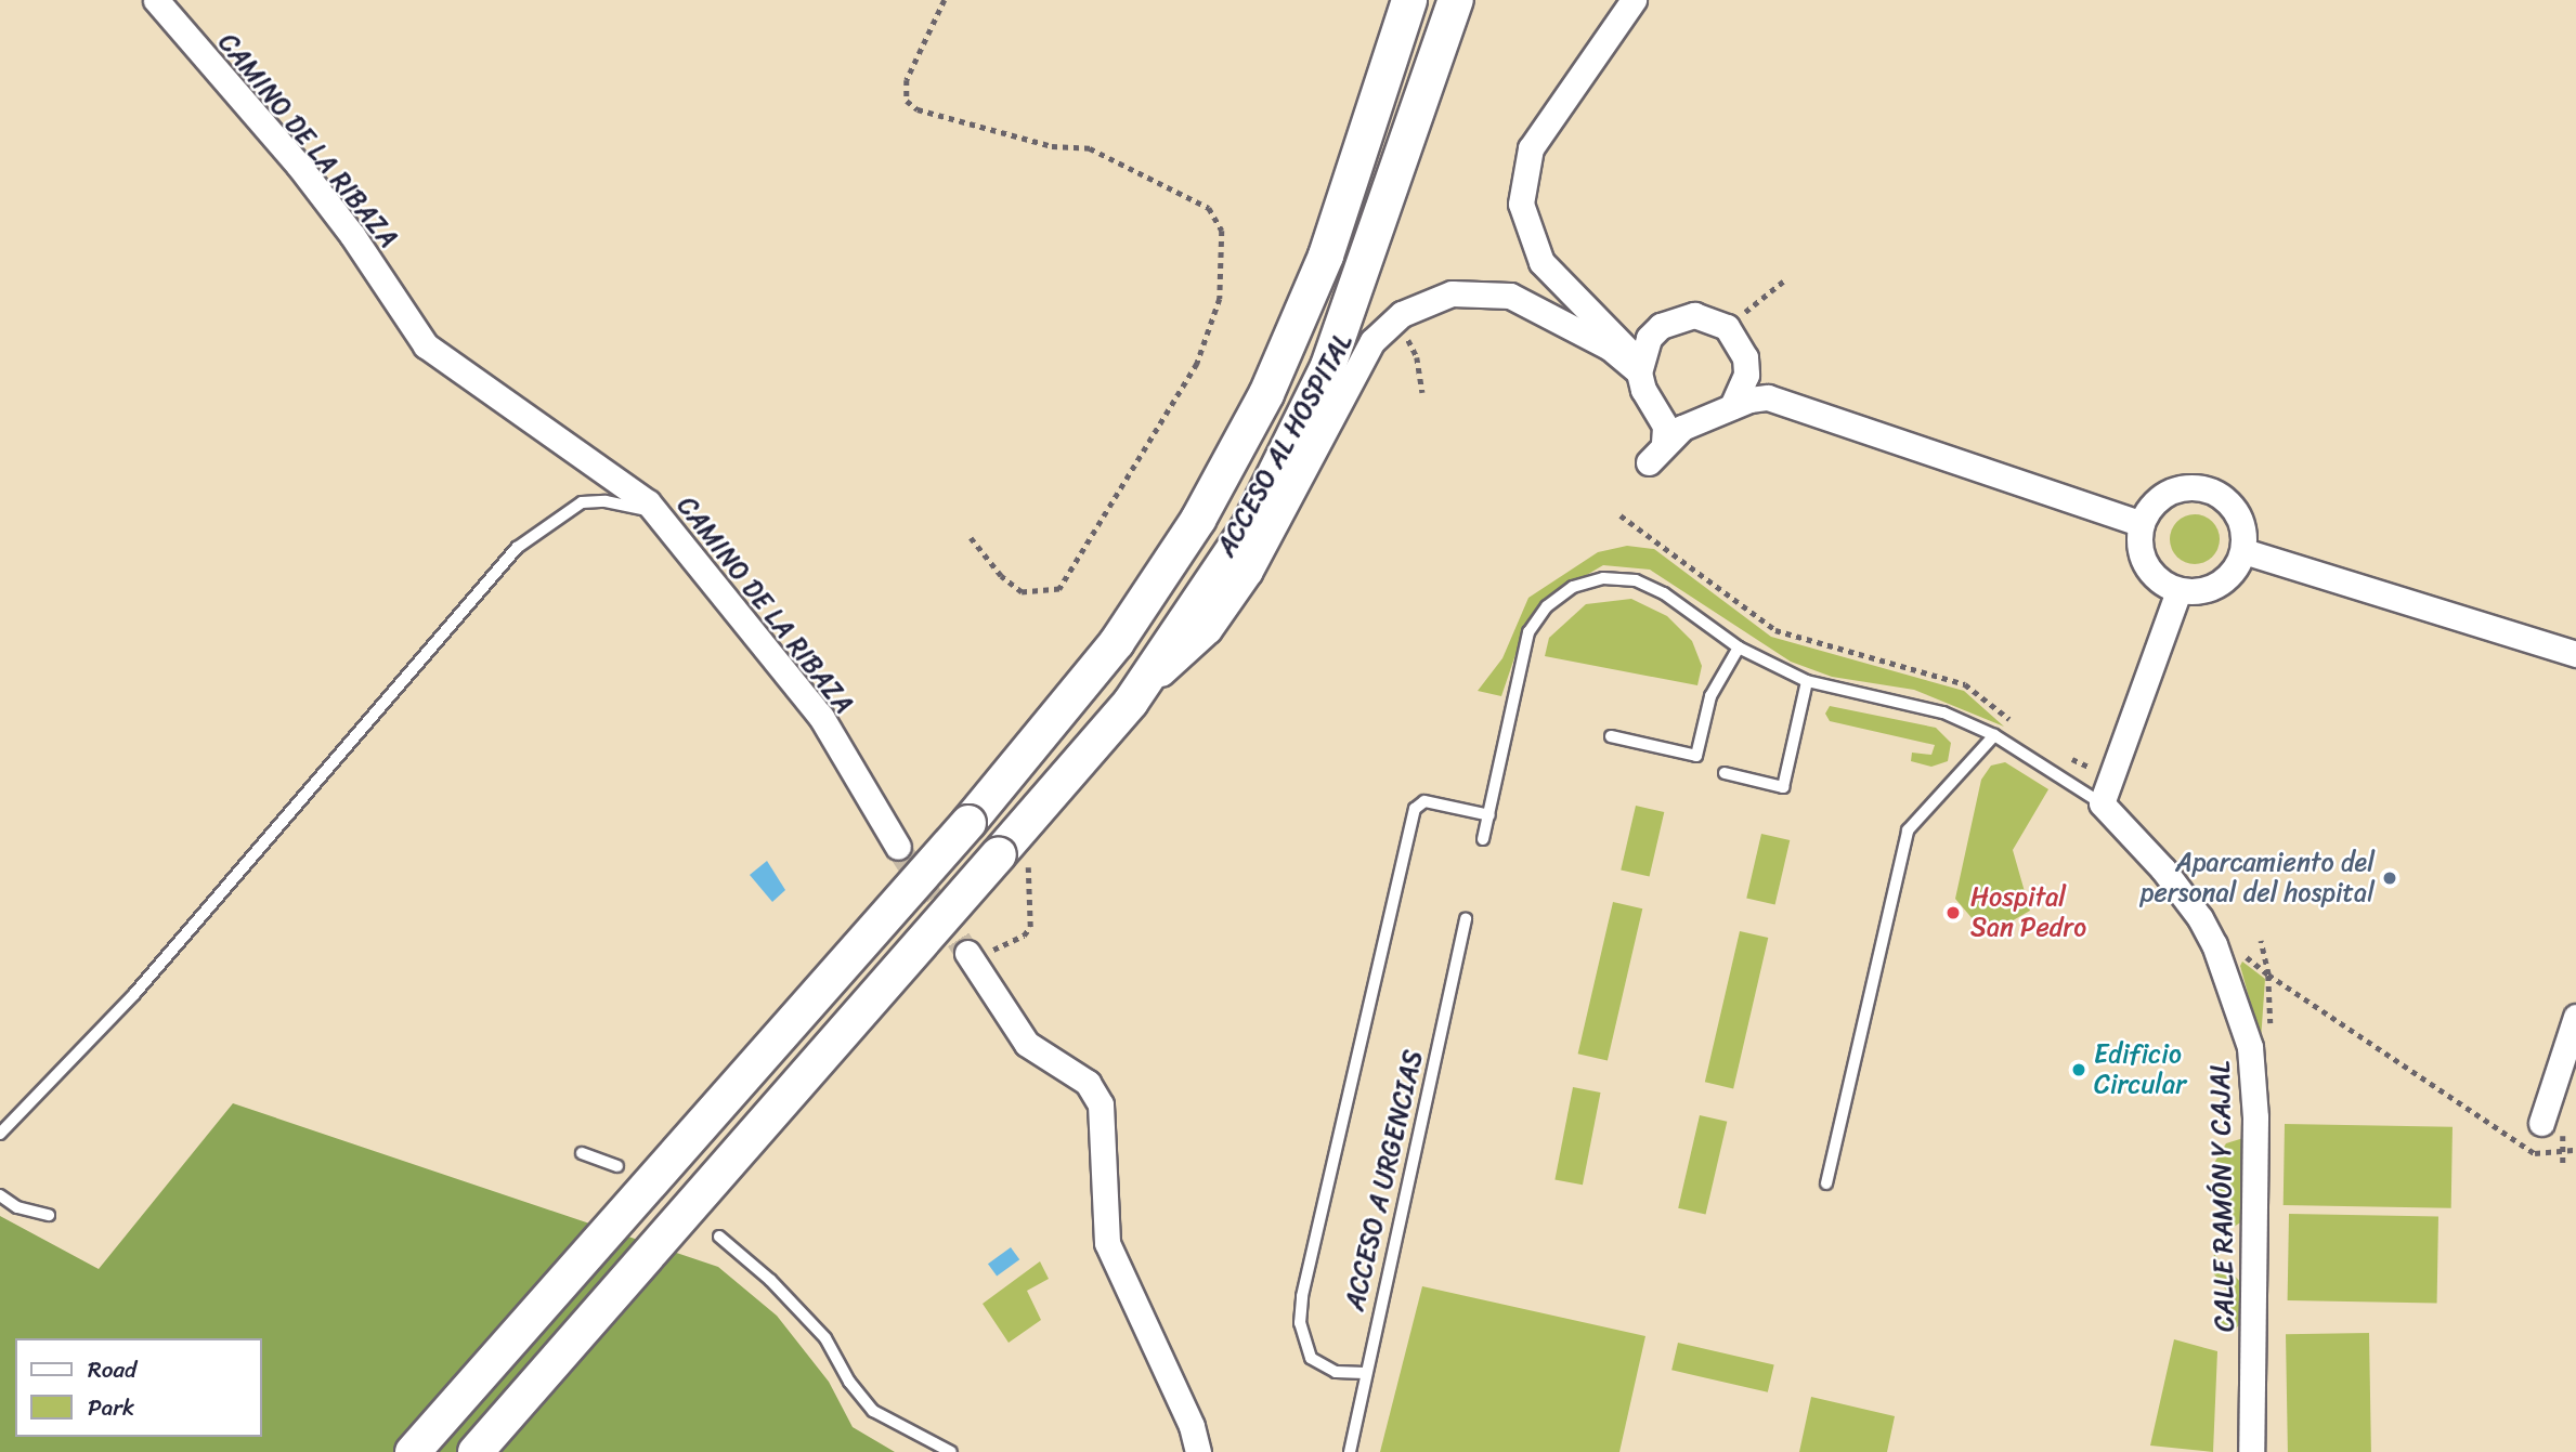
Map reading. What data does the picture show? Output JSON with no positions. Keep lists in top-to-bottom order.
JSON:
{
  "streets": {
    "street": ["CAMINO DE LA RIBAZA", "ACCESO AL HOSPITAL", "CALLE RAMÓN Y CAJAL"],
    "lane": ["ACCESO A URGENCIAS"]
  },
  "places": ["Aparcamiento del personal del hospital", "Hospital San Pedro", "Edificio Circular"],
  "legend": ["Road", "Park"]
}
